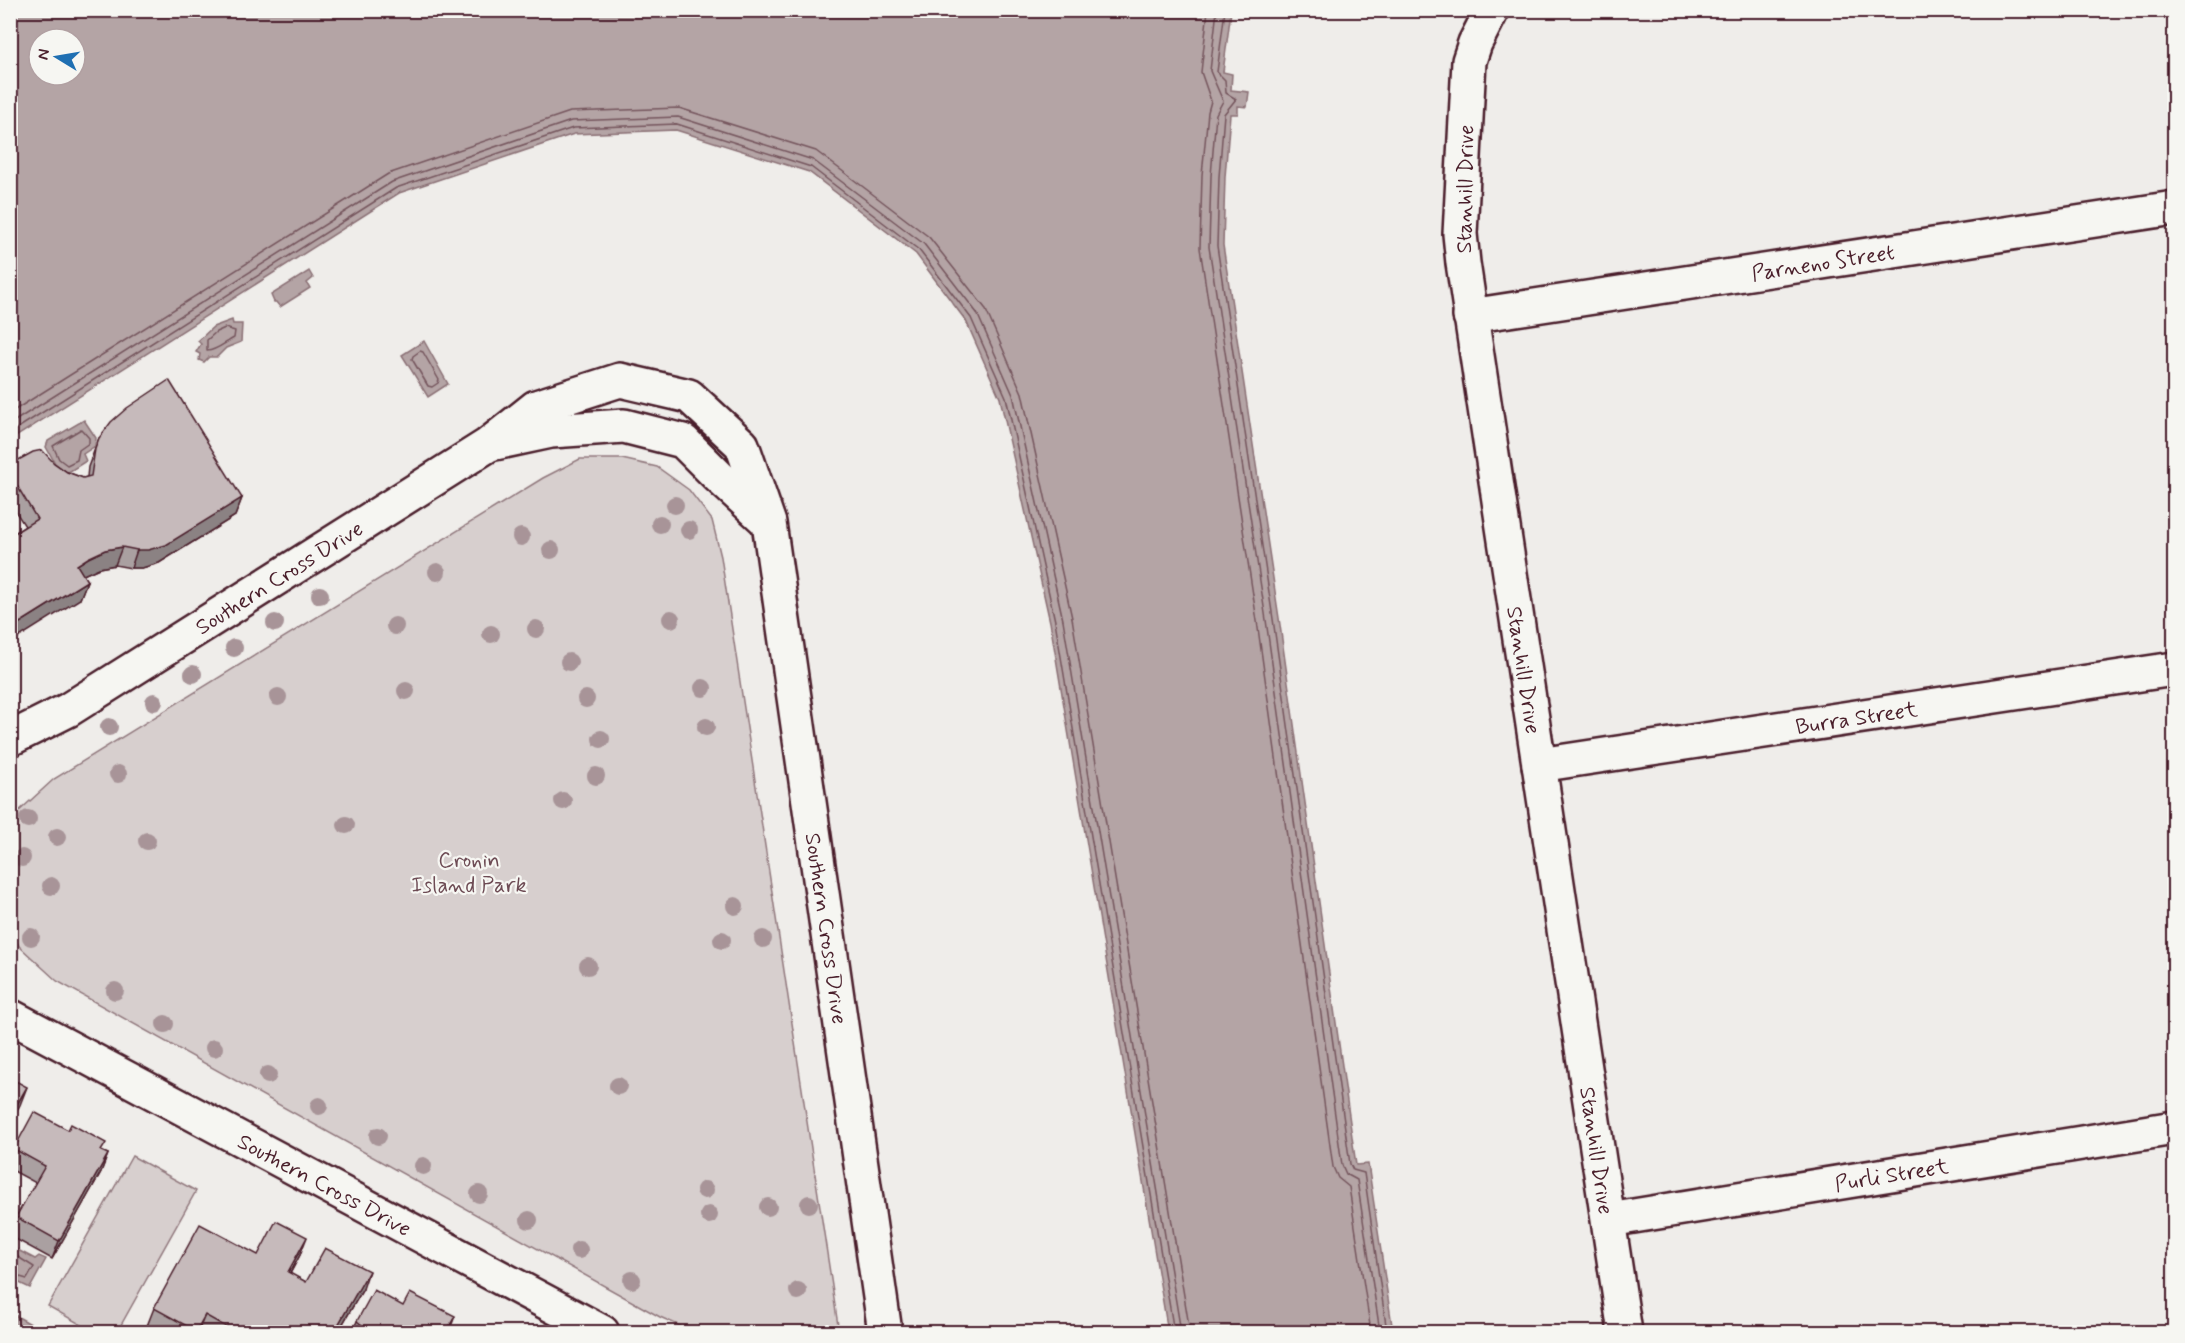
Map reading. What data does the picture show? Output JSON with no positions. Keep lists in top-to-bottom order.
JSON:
{
  "streets": {
    "street": [
      "Stanhill Drive",
      "Parneno Street",
      "Southern Cross Drive",
      "Burra Street",
      "Purli Street"
    ]
  },
  "crossings": [
    ["Stanhill Drive", "Parneno Street"],
    ["Stanhill Drive", "Burra Street"],
    ["Stanhill Drive", "Purli Street"]
  ],
  "parks": ["Cronin Island Park"],
  "north": "left"
}
